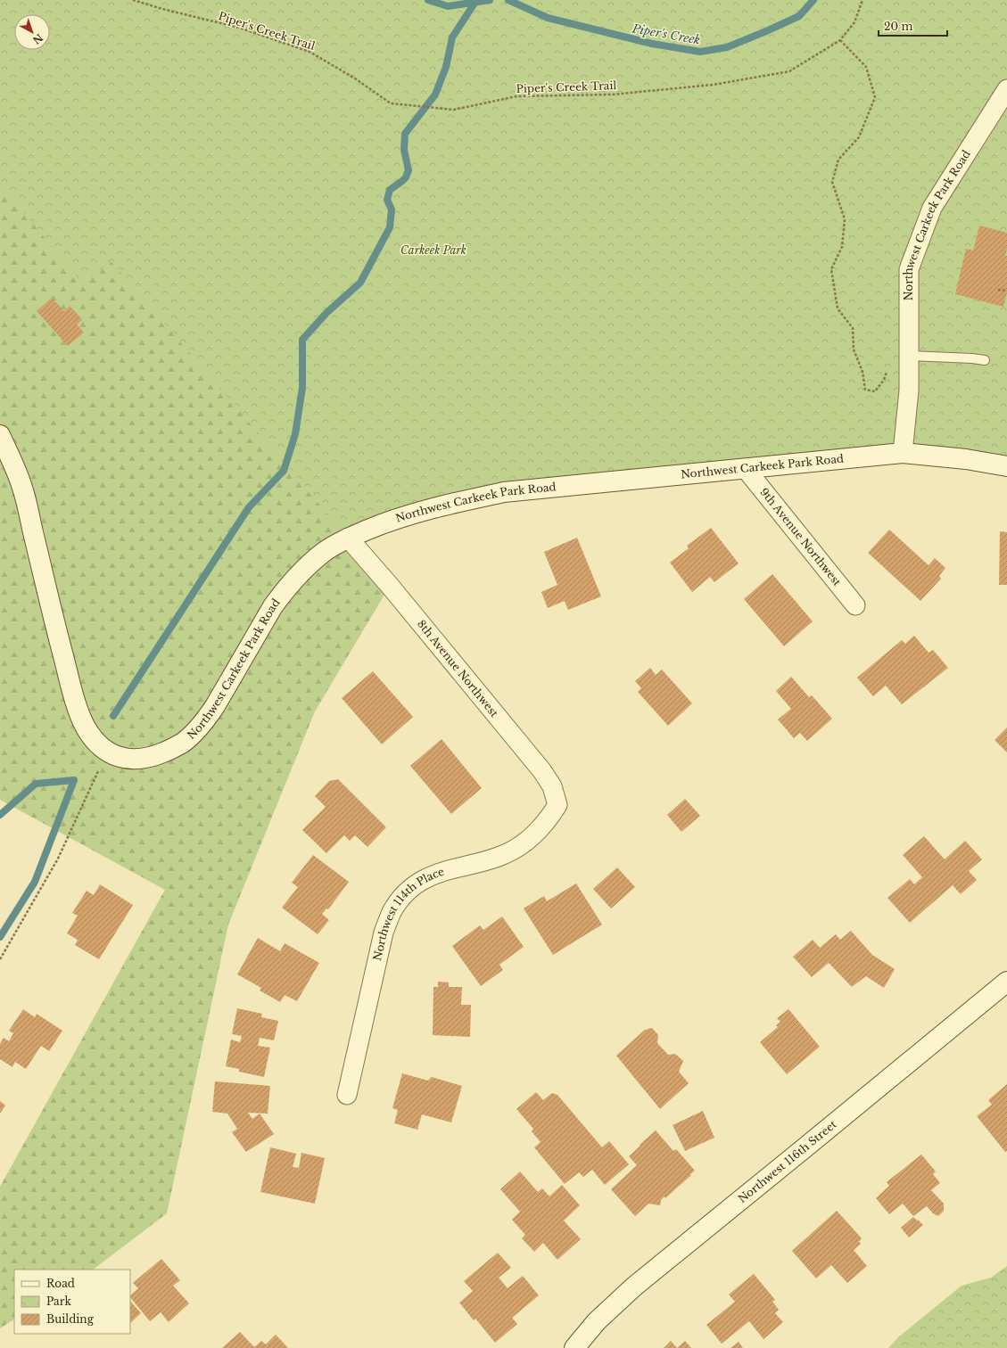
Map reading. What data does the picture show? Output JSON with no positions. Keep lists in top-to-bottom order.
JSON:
{
  "streets": {
    "street": [
      "Northwest Carkeek Park Road",
      "9th Avenue Northwest",
      "8th Avenue Northwest",
      "Northwest 114th Place",
      "Northwest 116th Street"
    ],
    "path": ["Piper's Creek Trail"]
  },
  "crossings": [
    ["Northwest Carkeek Park Road", "9th Avenue Northwest"],
    ["Northwest Carkeek Park Road", "8th Avenue Northwest"],
    ["8th Avenue Northwest", "Northwest 114th Place"]
  ],
  "water": ["Piper's Creek"],
  "parks": ["Carkeek Park"],
  "legend": ["Road", "Park", "Building"],
  "scale_bar": "20 m",
  "north": "bottom right"
}
